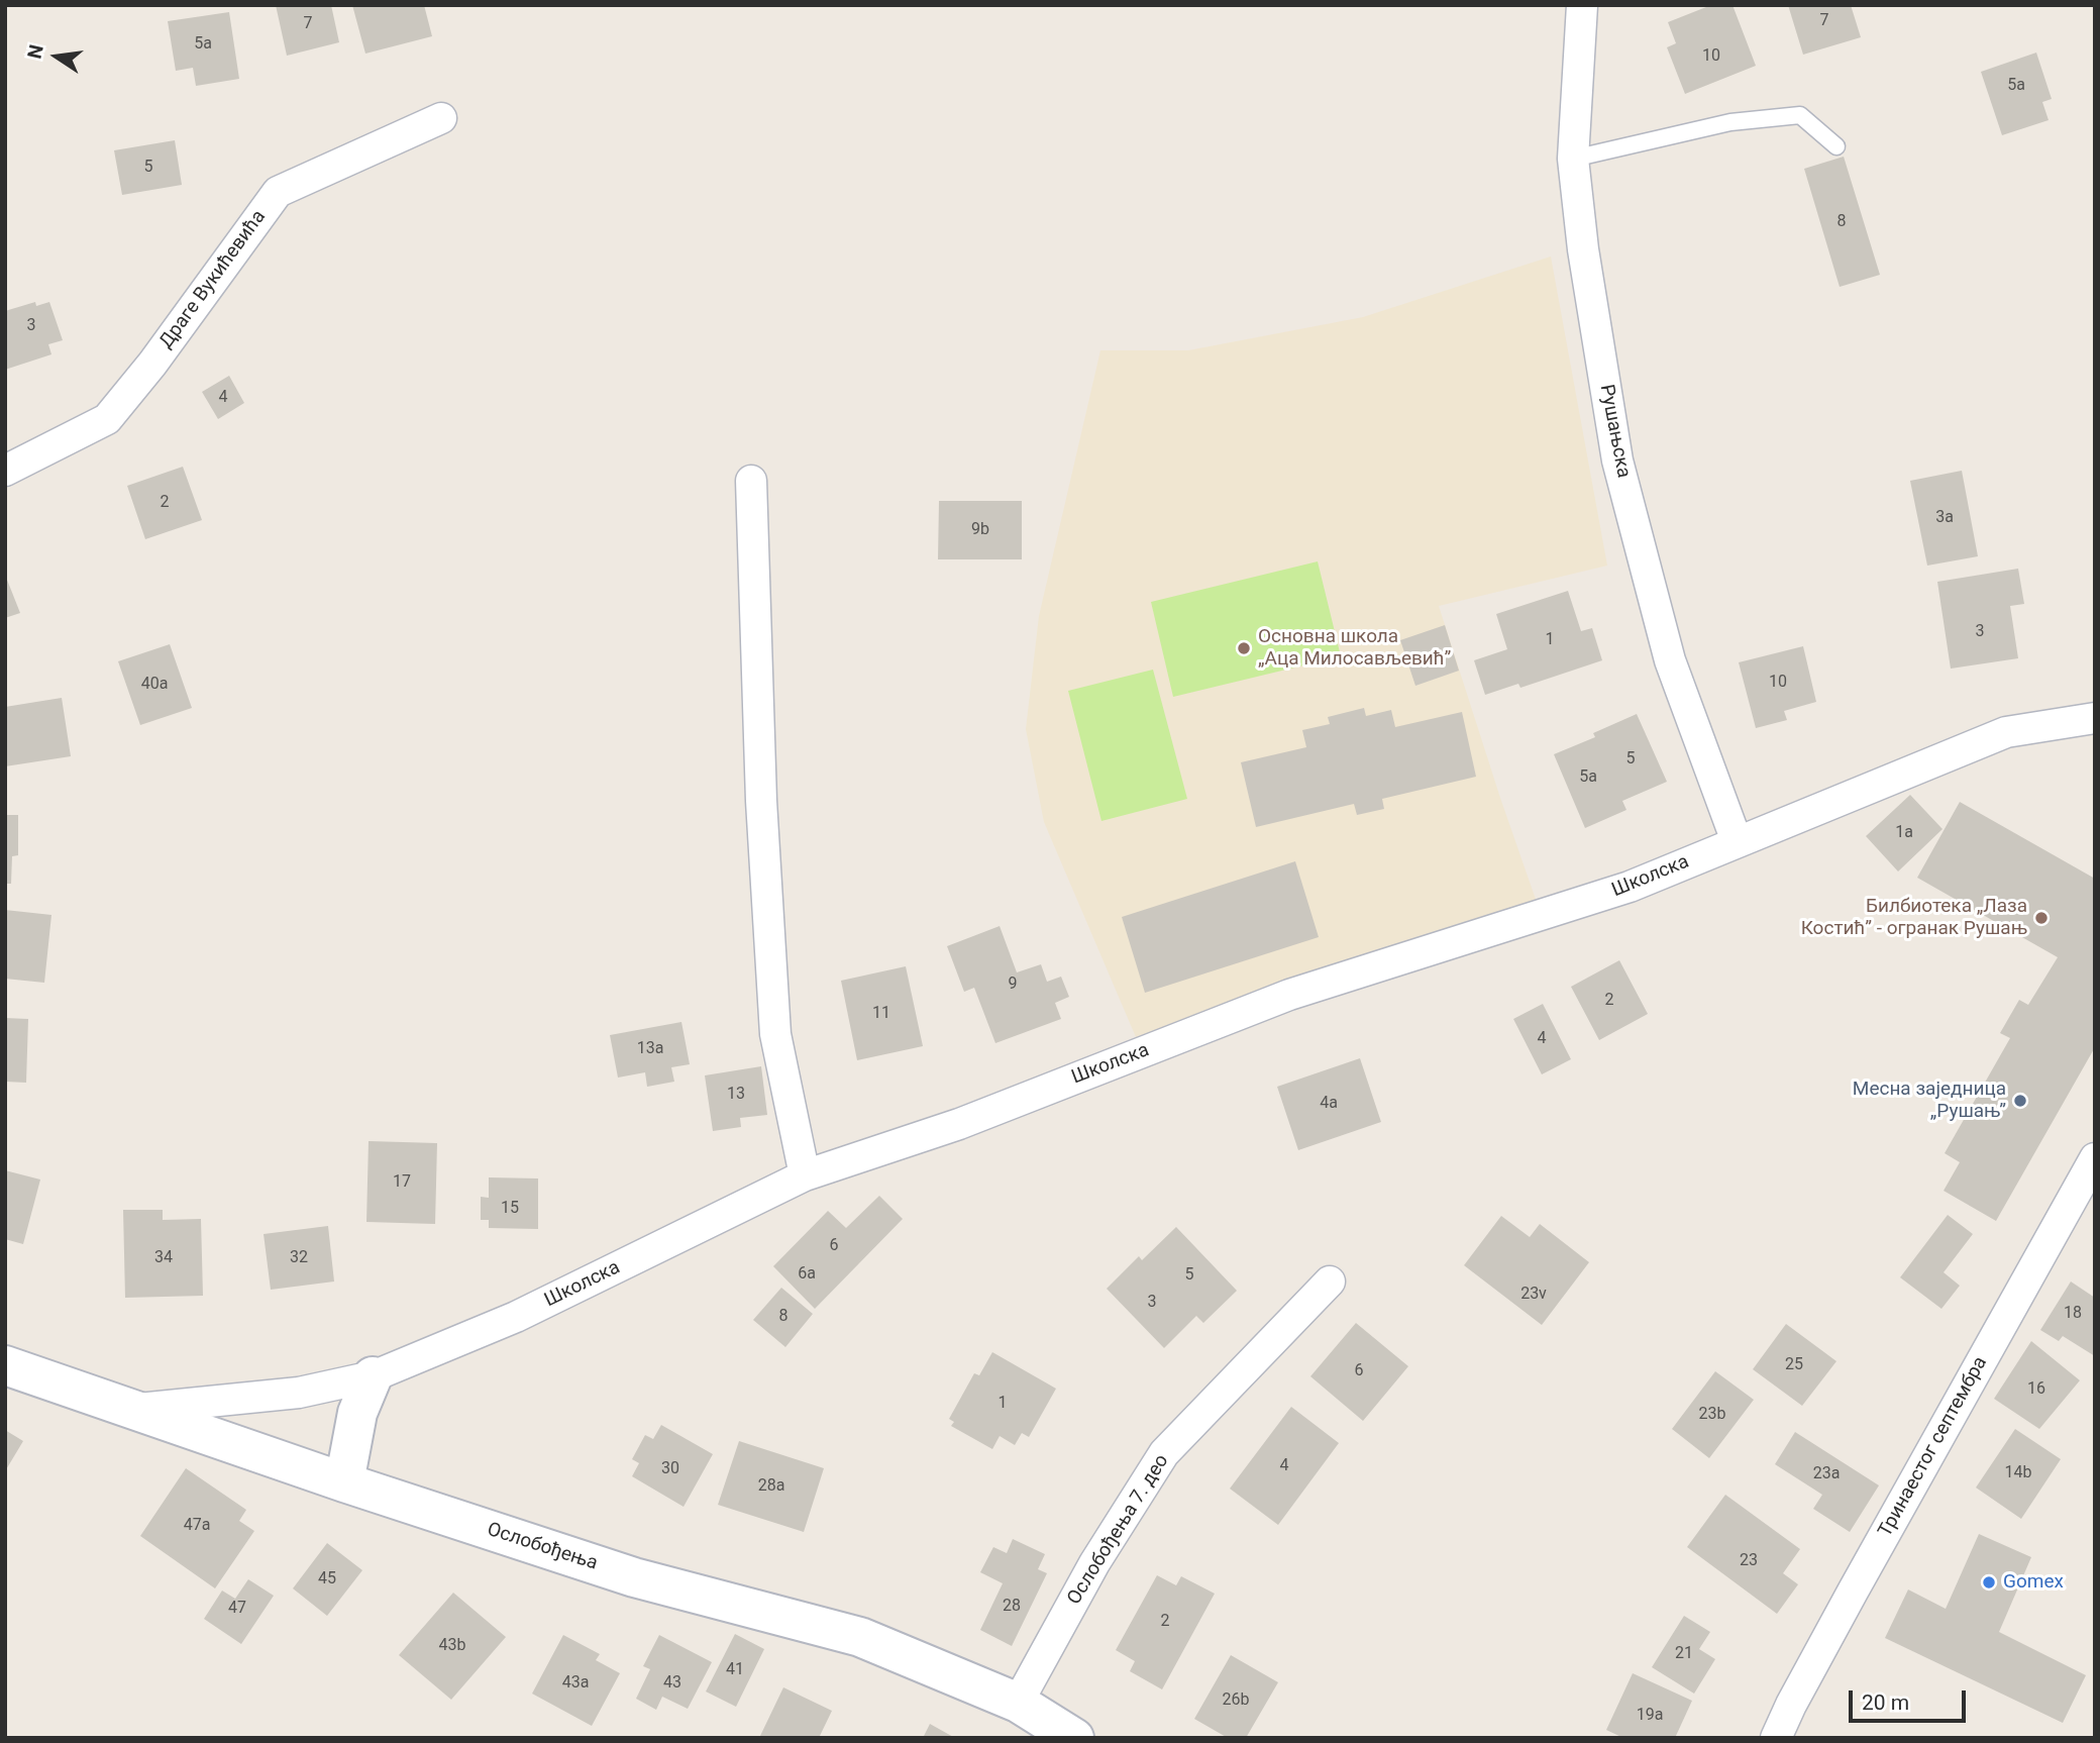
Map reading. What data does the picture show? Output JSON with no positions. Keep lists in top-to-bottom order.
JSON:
{
  "streets": {
    "street": [
      "Драге Вукићевића",
      "Рушањска",
      "Школска",
      "Тринаестог септембра",
      "Ослобођења 7. део",
      "Ослобођења"
    ]
  },
  "crossings": [
    ["Рушањска", "Школска"],
    ["Школска", "Ослобођења"],
    ["Ослобођења 7. део", "Ослобођења"]
  ],
  "places": [
    "Основна школа „Аца Милосављевић”",
    "Билбиотека „Лаза Костић” - огранак Рушањ",
    "Месна заједница „Рушањ”",
    "Gomex"
  ],
  "house_numbers": [
    "7",
    "7",
    "5a",
    "10",
    "5a",
    "5",
    "8",
    "3",
    "4",
    "2",
    "3a",
    "9b",
    "3",
    "1",
    "10",
    "40a",
    "5",
    "5a",
    "1a",
    "9",
    "2",
    "11",
    "4",
    "13a",
    "13",
    "4a",
    "17",
    "15",
    "6",
    "34",
    "32",
    "6a",
    "5",
    "23v",
    "3",
    "18",
    "8",
    "25",
    "6",
    "16",
    "1",
    "23b",
    "4",
    "30",
    "14b",
    "23a",
    "28a",
    "47a",
    "23",
    "45",
    "28",
    "47",
    "2",
    "43b",
    "21",
    "41",
    "43a",
    "43",
    "26b",
    "19a"
  ],
  "scale_bar": "20 m",
  "north": "left"
}
